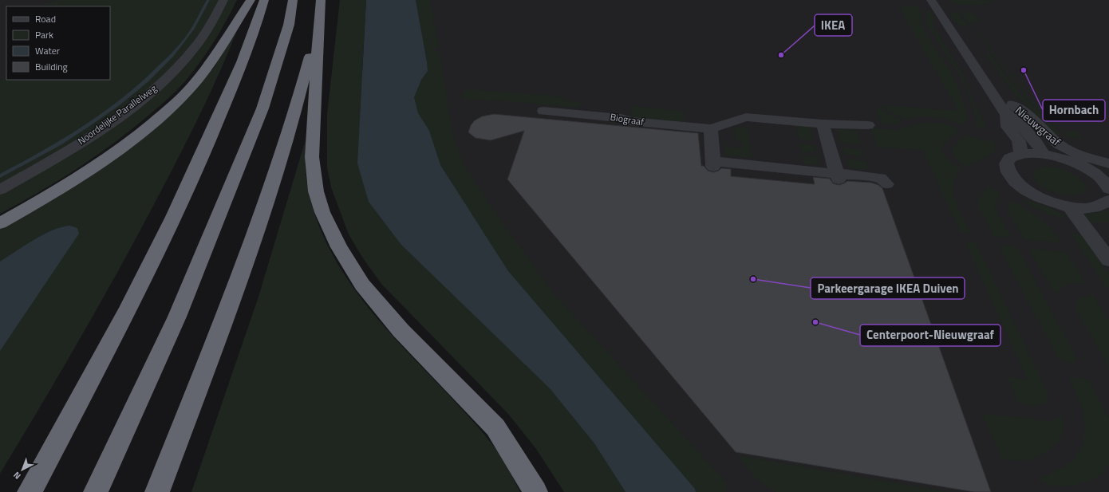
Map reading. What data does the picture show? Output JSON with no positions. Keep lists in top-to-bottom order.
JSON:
{
  "streets": {
    "street": ["Noordelijke Parallelweg", "Biograaf", "Nieuwgraaf"]
  },
  "places": [
    "IKEA",
    "Hornbach",
    "Parkeergarage IKEA Duiven",
    "Centerpoort-Nieuwgraaf"
  ],
  "legend": [
    "Road",
    "Park",
    "Water",
    "Building"
  ],
  "north": "bottom left"
}
